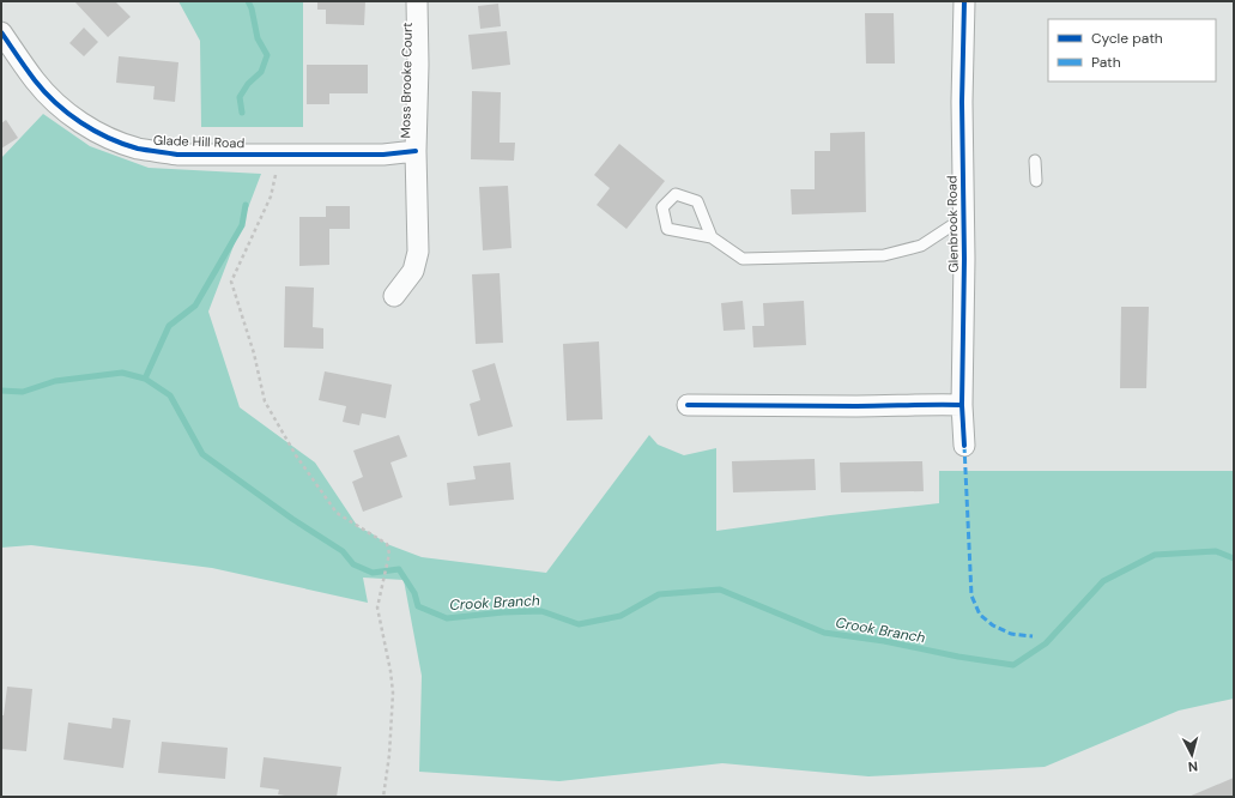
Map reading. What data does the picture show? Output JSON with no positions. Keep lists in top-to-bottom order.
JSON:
{
  "streets": {
    "street": ["Moss Brooke Court", "Glade Hill Road", "Glenbrook Road"]
  },
  "crossings": [
    ["Moss Brooke Court", "Glade Hill Road"]
  ],
  "water": ["Crook Branch"],
  "legend": ["Cycle path", "Path"],
  "north": "bottom"
}
